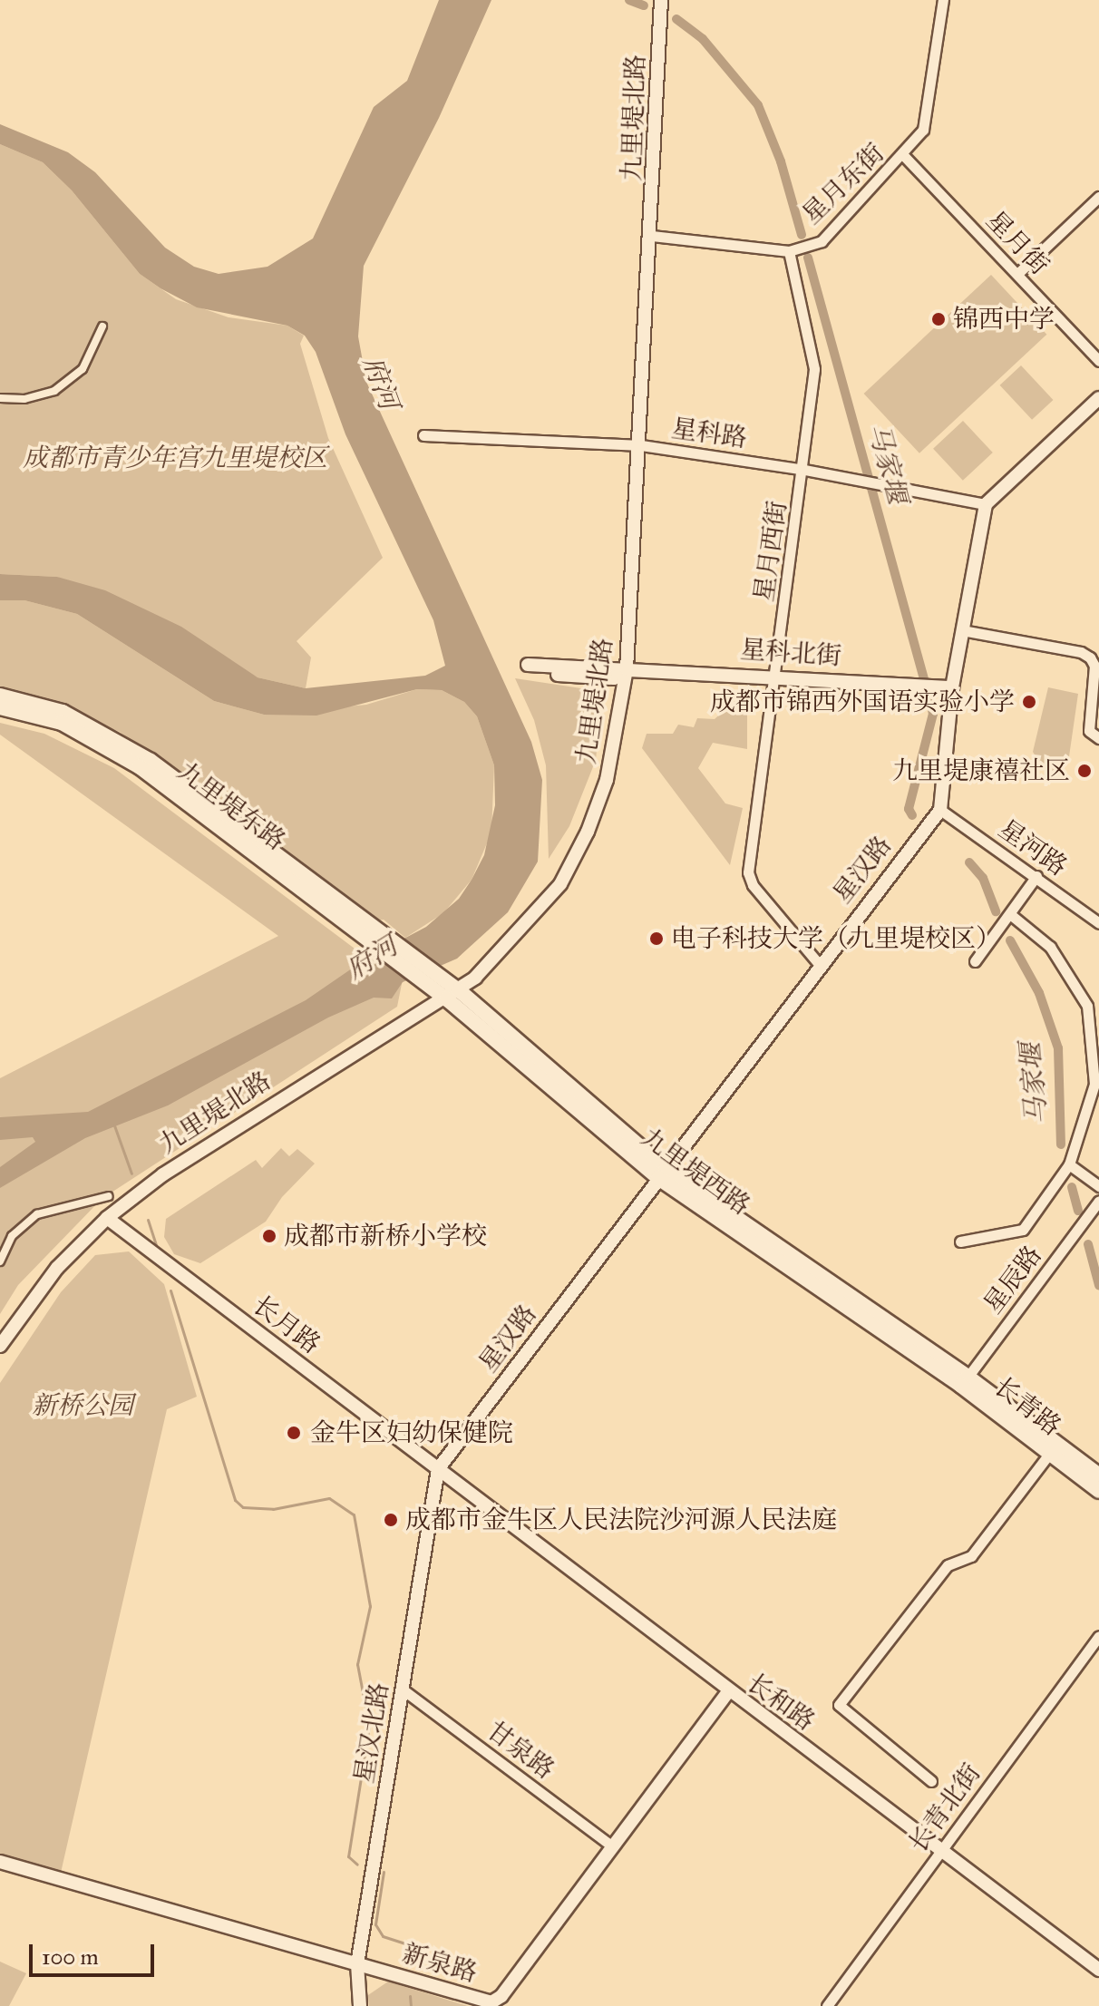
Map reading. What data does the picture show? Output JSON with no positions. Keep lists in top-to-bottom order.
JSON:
{
  "streets": {
    "main road": ["九里堤东路", "九里堤西路", "长青路"],
    "street": [
      "九里堤北路",
      "星月东街",
      "星月街",
      "星科路",
      "星月西街",
      "星科北街",
      "星河路",
      "星汉路",
      "星辰路",
      "长月路",
      "长和路",
      "星汉北路",
      "甘泉路",
      "长青北街",
      "新泉路"
    ]
  },
  "crossings": [
    ["九里堤北路", "星月东街"],
    ["九里堤北路", "星科路"],
    ["九里堤北路", "星科北街"],
    ["九里堤北路", "九里堤西路"],
    ["九里堤北路", "长月路"],
    ["星月东街", "星月街"],
    ["星月东街", "星月西街"],
    ["星科路", "星月西街"],
    ["星月西街", "星科北街"],
    ["星月西街", "星汉路"],
    ["九里堤东路", "九里堤西路"],
    ["星河路", "星汉路"],
    ["星汉路", "九里堤西路"],
    ["星汉路", "长月路"],
    ["星汉路", "长和路"],
    ["星汉路", "星汉北路"],
    ["九里堤西路", "星辰路"],
    ["九里堤西路", "长青路"],
    ["星辰路", "长青路"],
    ["长月路", "长和路"],
    ["长月路", "星汉北路"],
    ["长和路", "星汉北路"],
    ["长和路", "长青北街"],
    ["长和路", "新泉路"],
    ["星汉北路", "甘泉路"],
    ["星汉北路", "新泉路"],
    ["甘泉路", "新泉路"]
  ],
  "water": ["府河", "马家堰"],
  "parks": ["成都市青少年宫九里堤校区", "新桥公园"],
  "places": [
    "锦西中学",
    "成都市锦西外国语实验小学",
    "九里堤康禧社区",
    "电子科技大学（九里堤校区）",
    "成都市新桥小学校",
    "金牛区妇幼保健院",
    "成都市金牛区人民法院沙河源人民法庭"
  ],
  "scale_bar": "100 m"
}
